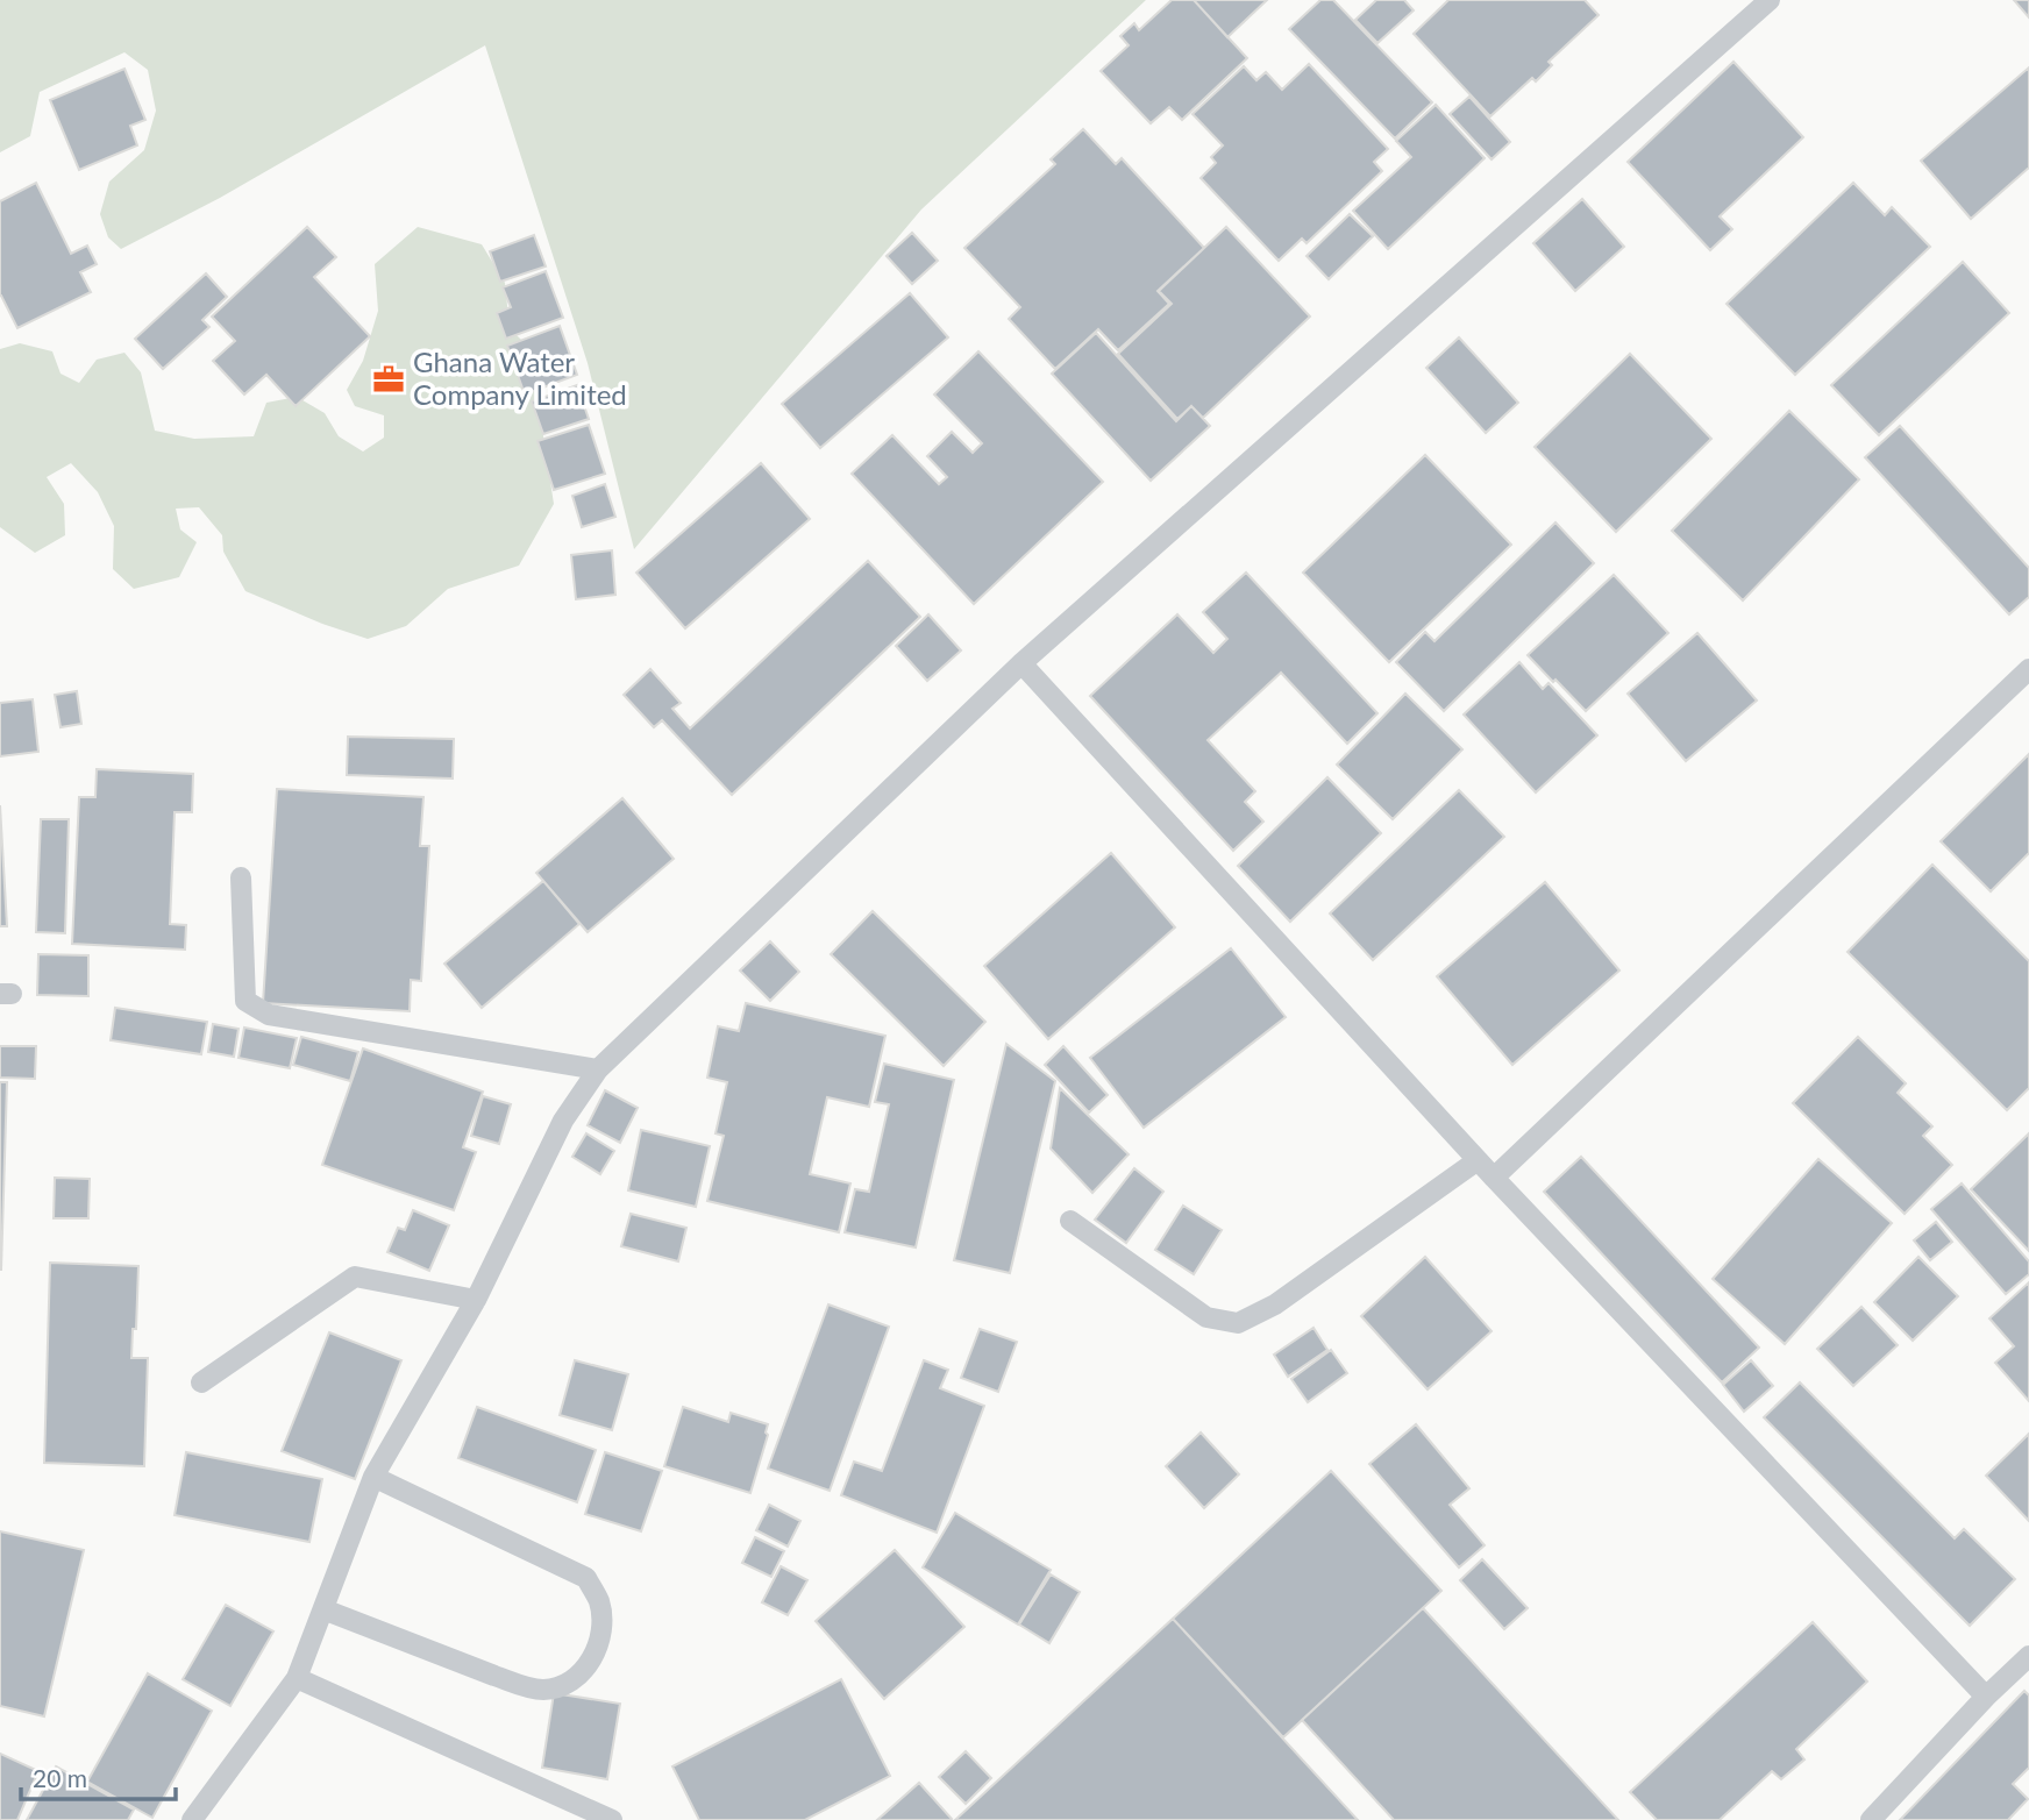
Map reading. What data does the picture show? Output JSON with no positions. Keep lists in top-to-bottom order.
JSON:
{
  "places": {
    "office": ["Ghana Water Company Limited"]
  },
  "scale_bar": "20 m"
}
